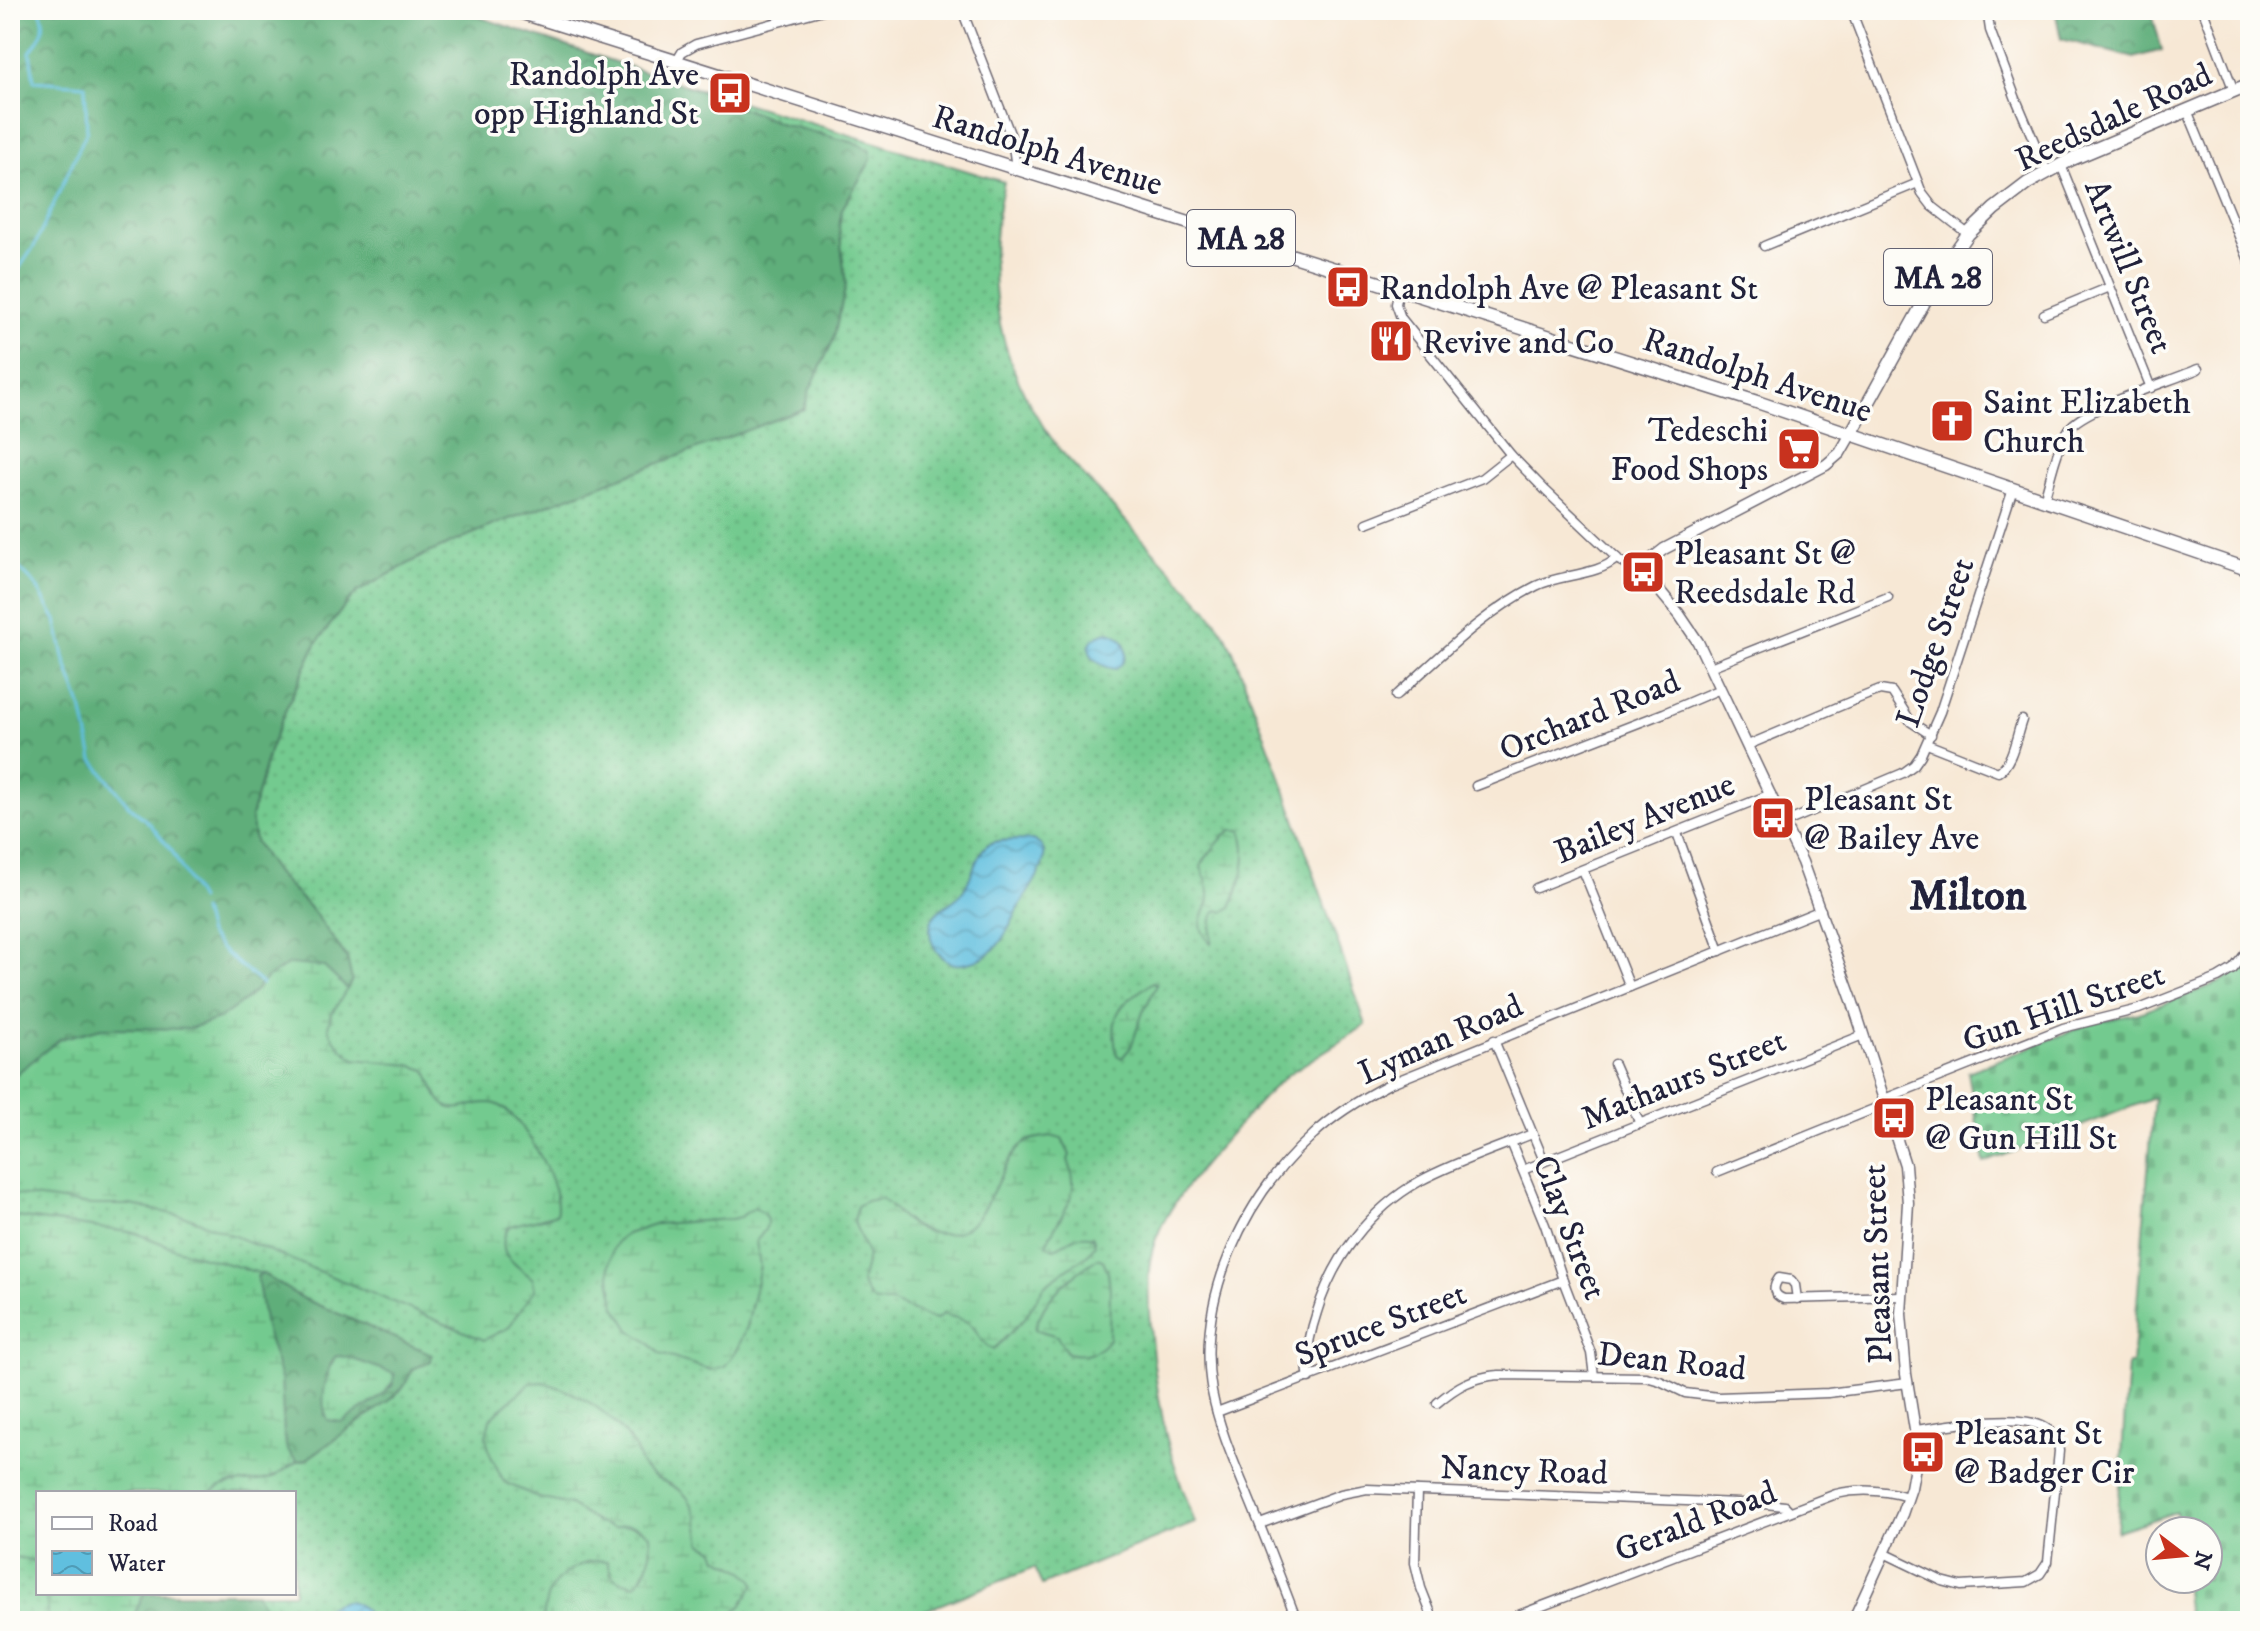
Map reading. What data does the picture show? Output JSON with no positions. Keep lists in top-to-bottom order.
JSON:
{
  "streets": {
    "main road": ["Reedsdale Road", "Randolph Avenue", "MA 28"],
    "street": [
      "Artwill Street",
      "Lodge Street",
      "Orchard Road",
      "Bailey Avenue",
      "Gun Hill Street",
      "Lyman Road",
      "Mathaurs Street",
      "Clay Street",
      "Pleasant Street",
      "Spruce Street",
      "Dean Road",
      "Nancy Road",
      "Gerald Road"
    ]
  },
  "crossings": [
    ["Reedsdale Road", "Randolph Avenue"],
    ["Reedsdale Road", "Artwill Street"],
    ["Reedsdale Road", "Pleasant Street"],
    ["Randolph Avenue", "Artwill Street"],
    ["Randolph Avenue", "Lodge Street"],
    ["Lodge Street", "Pleasant Street"],
    ["Orchard Road", "Pleasant Street"],
    ["Bailey Avenue", "Pleasant Street"],
    ["Gun Hill Street", "Pleasant Street"],
    ["Lyman Road", "Pleasant Street"],
    ["Lyman Road", "Spruce Street"],
    ["Lyman Road", "Nancy Road"],
    ["Mathaurs Street", "Clay Street"],
    ["Mathaurs Street", "Pleasant Street"],
    ["Clay Street", "Spruce Street"],
    ["Clay Street", "Dean Road"],
    ["Pleasant Street", "Dean Road"],
    ["Pleasant Street", "Gerald Road"],
    ["Nancy Road", "Gerald Road"]
  ],
  "districts": ["Milton"],
  "places": {
    "bus stop": [
      "Randolph Ave opp Highland St",
      "Randolph Ave @ Pleasant St",
      "Pleasant St @ Reedsdale Rd",
      "Pleasant St @ Bailey Ave",
      "Pleasant St @ Gun Hill St",
      "Pleasant St @ Badger Cir"
    ],
    "restaurant": ["Revive and Co"],
    "church": ["Saint Elizabeth Church"],
    "supermarket": ["Tedeschi Food Shops"]
  },
  "legend": ["Road", "Water"],
  "north": "right"
}
